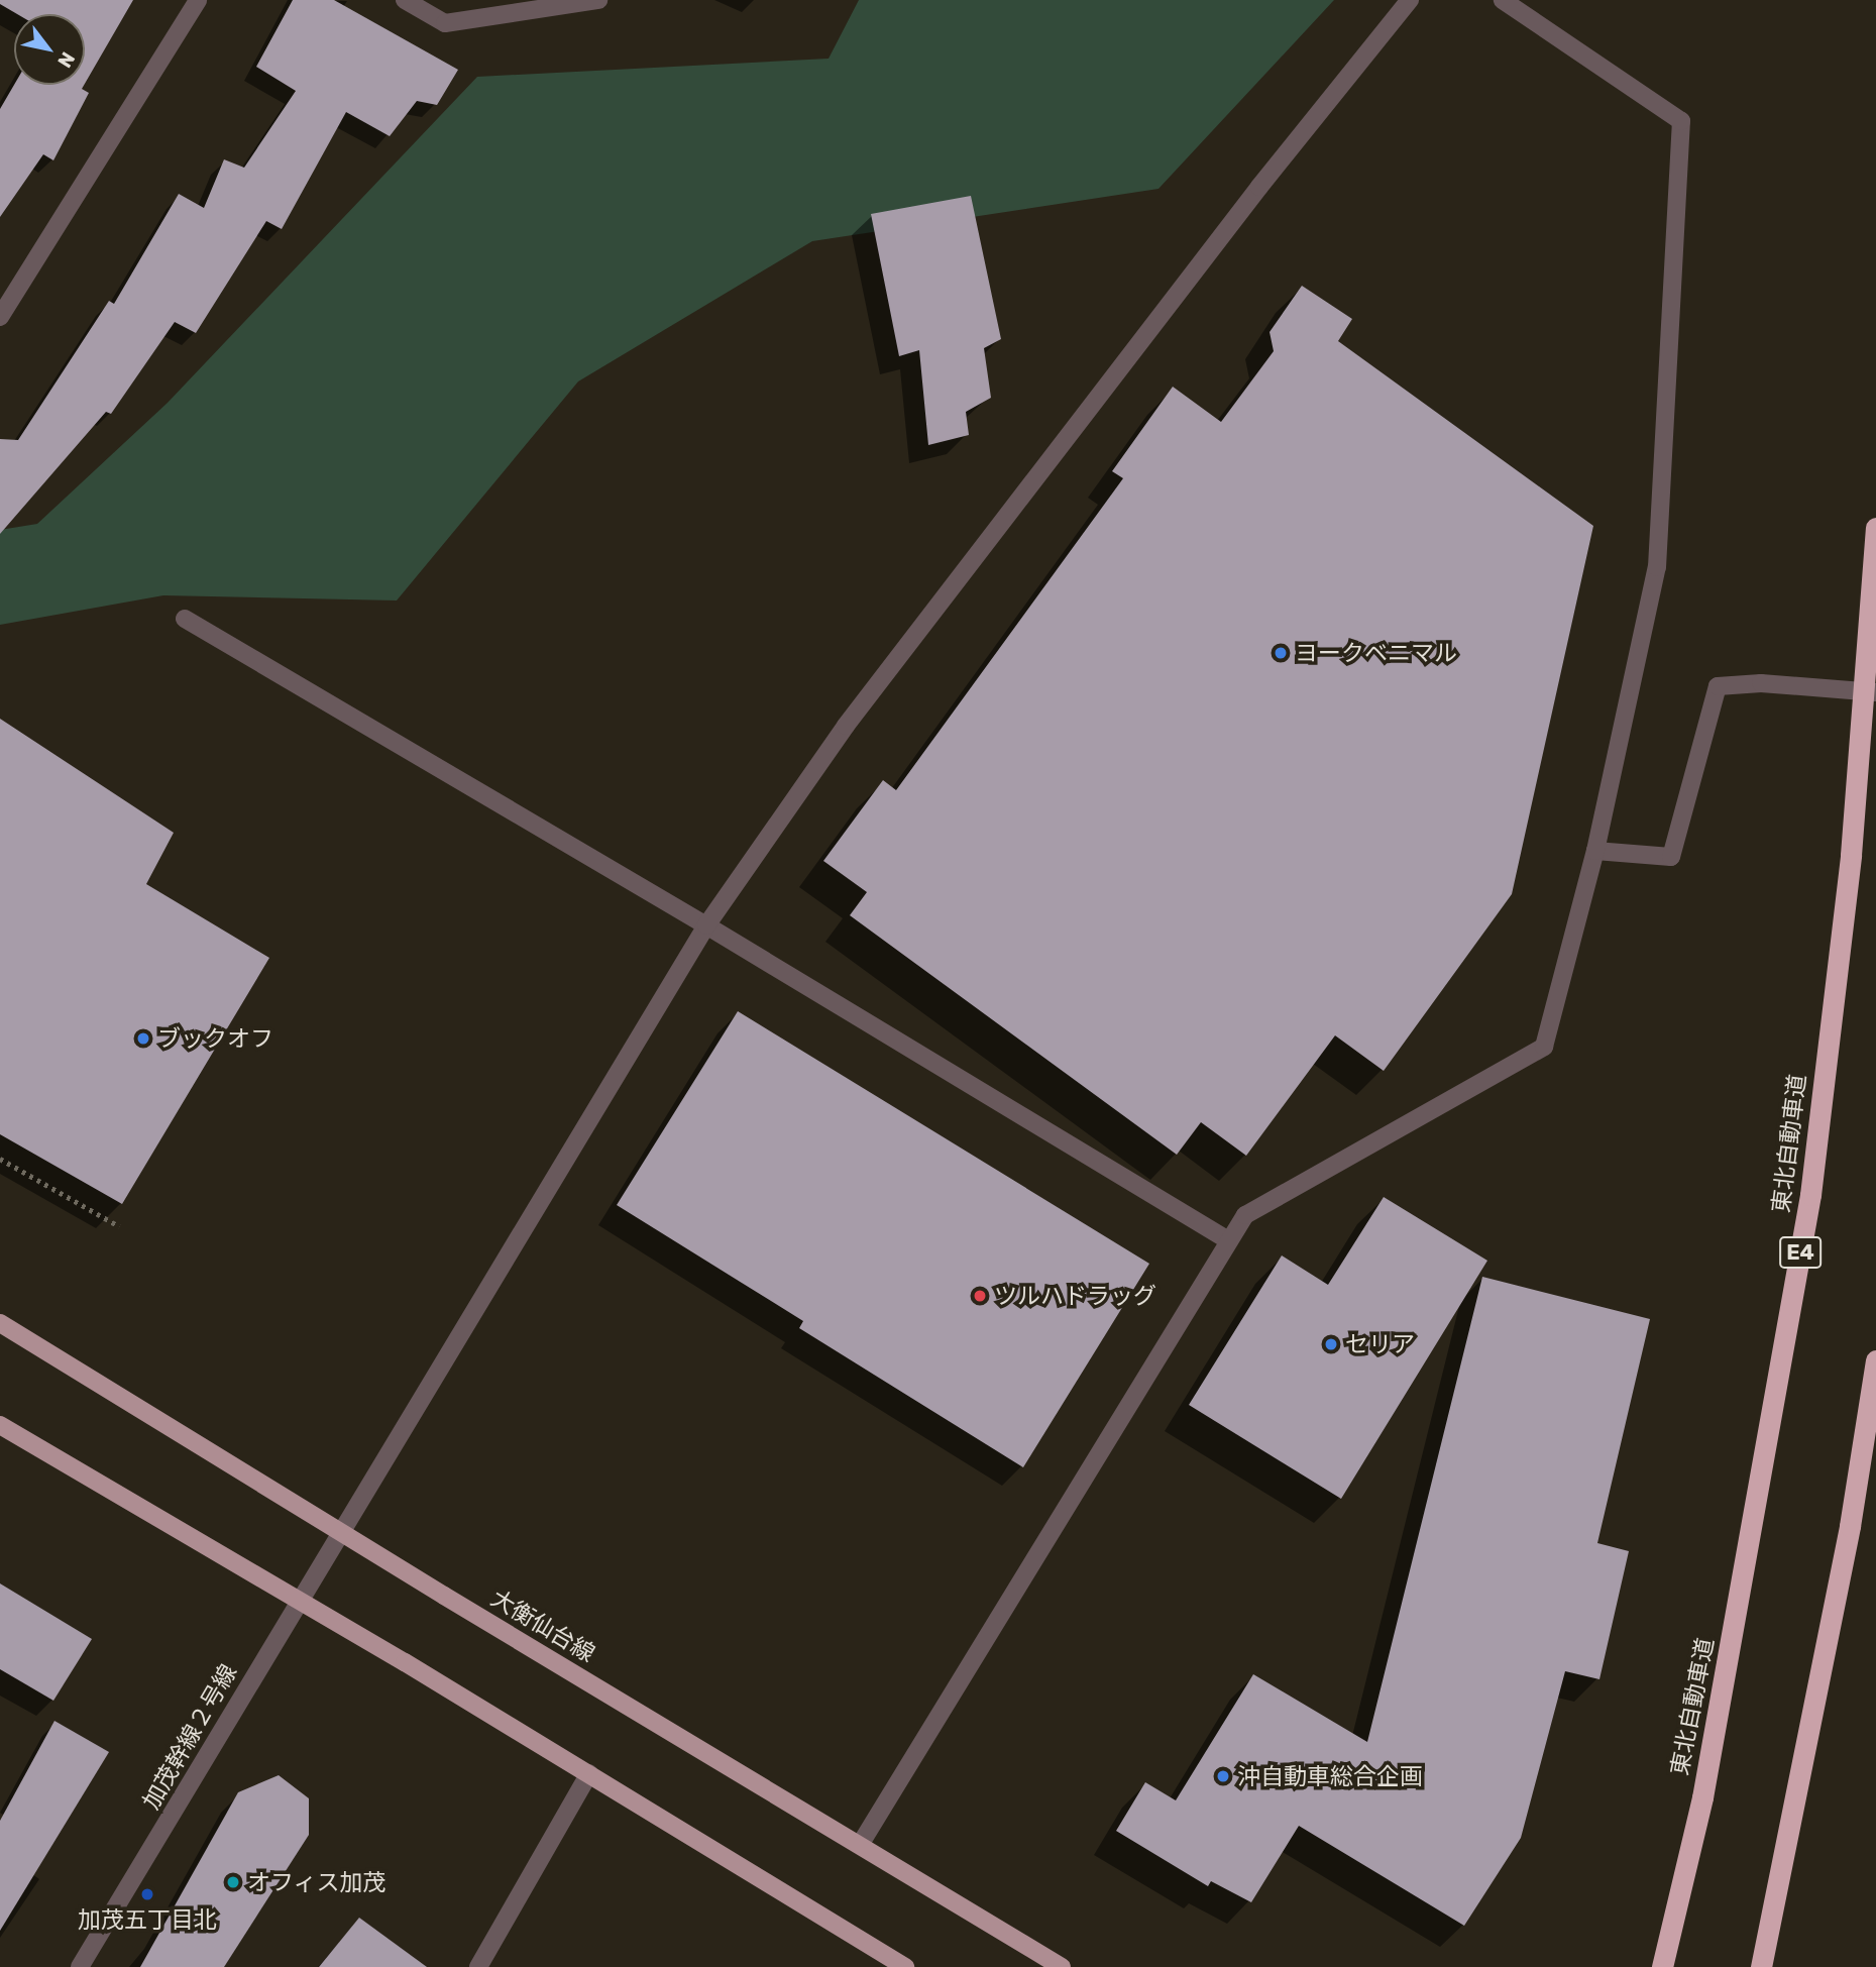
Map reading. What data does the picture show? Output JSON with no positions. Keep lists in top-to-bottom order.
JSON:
{
  "streets": {
    "highway": ["東北自動車道", "E4"],
    "main road": ["大衡仙台線"],
    "street": ["加茂幹線２号線"]
  },
  "crossings": [
    ["大衡仙台線", "加茂幹線２号線"]
  ],
  "places": [
    "ヨークベニマル",
    "ブックオフ",
    "ツルハドラッグ",
    "セリア",
    "沖自動車総合企画",
    "オフィス加茂",
    "加茂五丁目北"
  ],
  "north": "bottom right"
}
